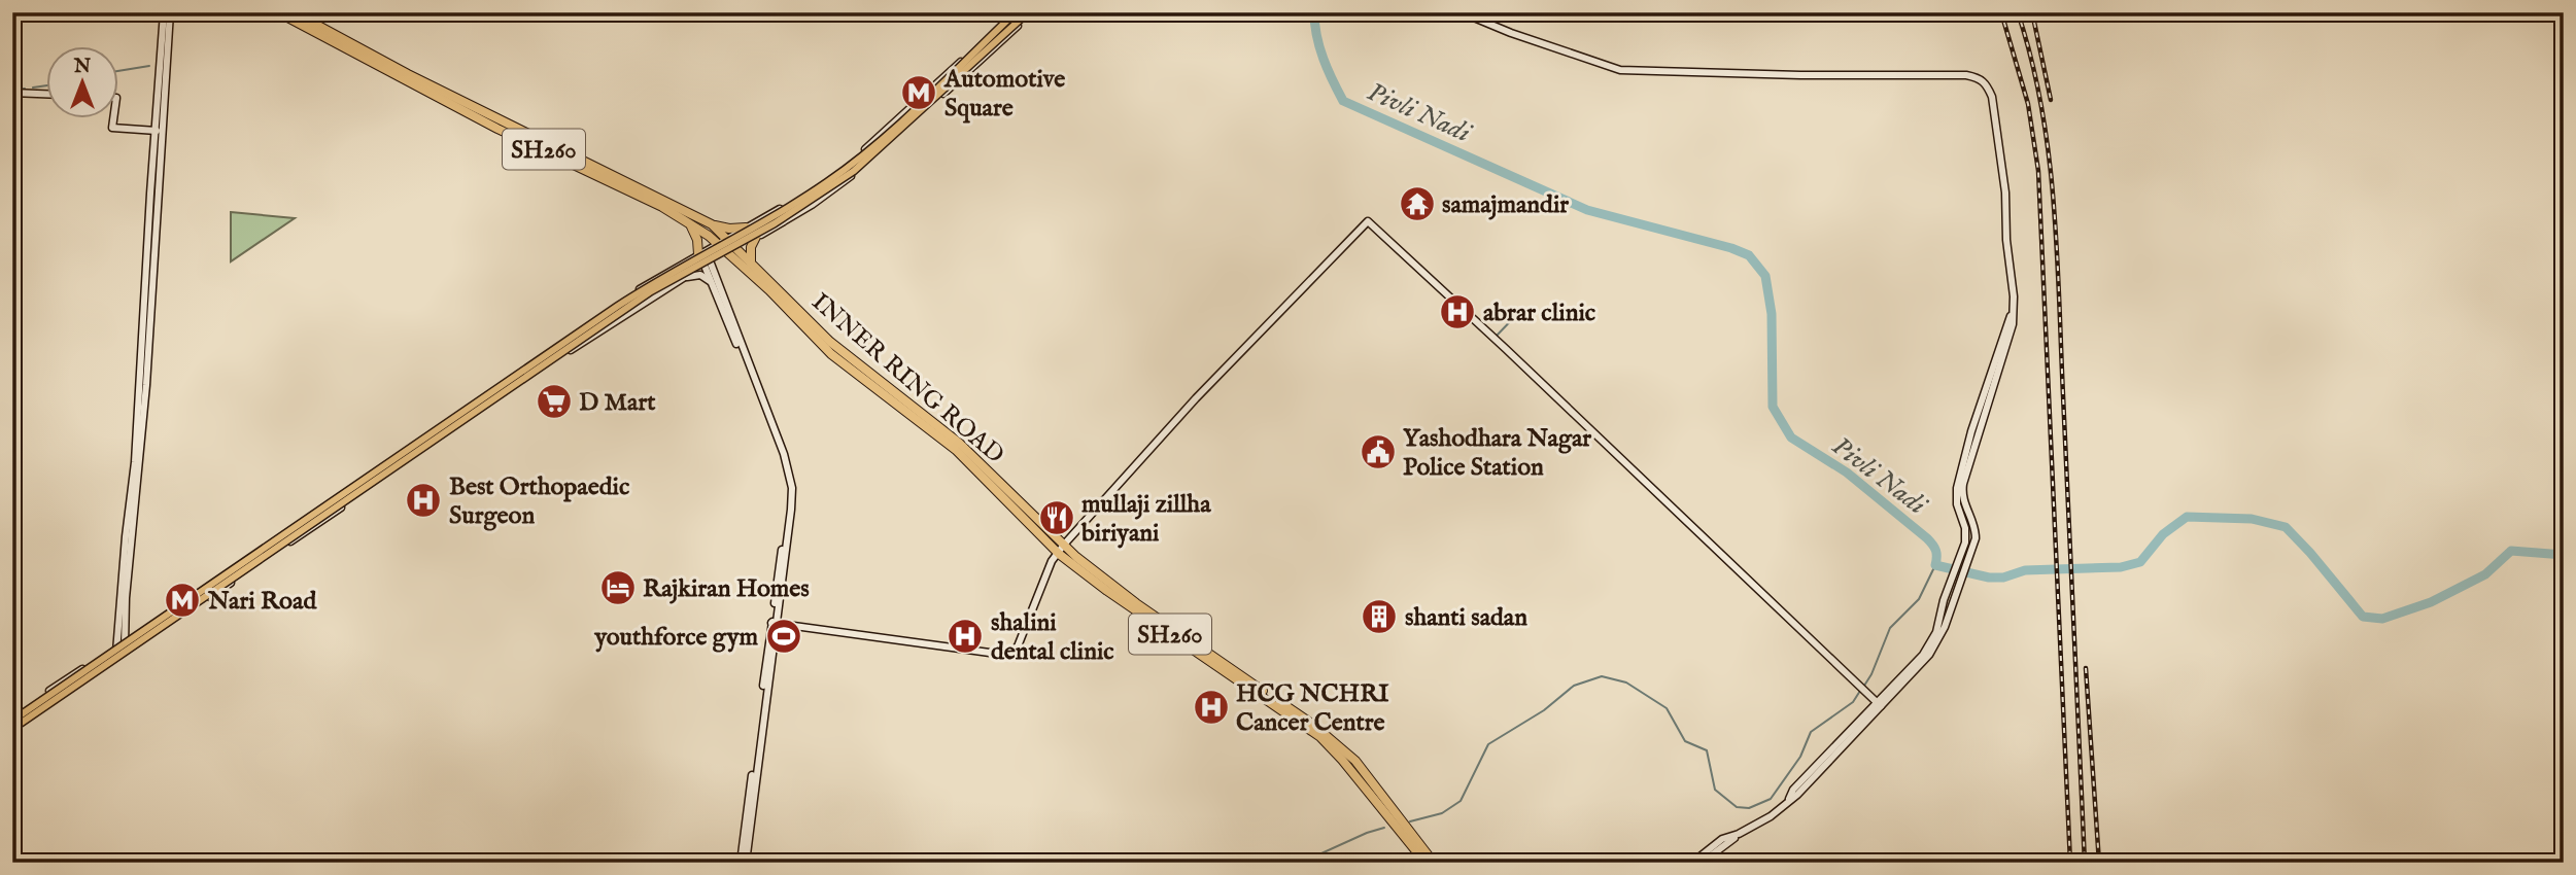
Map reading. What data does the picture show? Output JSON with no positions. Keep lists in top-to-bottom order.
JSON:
{
  "streets": {
    "highway": ["SH260", "INNER RING ROAD"]
  },
  "crossings": [
    ["SH260", "INNER RING ROAD"]
  ],
  "water": ["Pivli Nadi"],
  "places": {
    "metro station": ["Automotive Square", "Nari Road"],
    "temple": ["samajmandir"],
    "hospital": [
      "abrar clinic",
      "Best Orthopaedic Surgeon",
      "shalini dental clinic",
      "HCG NCHRI Cancer Centre"
    ],
    "supermarket": ["D Mart"],
    "public building": ["Yashodhara Nagar Police Station"],
    "restaurant": ["mullaji zillha biriyani"],
    "hotel": ["Rajkiran Homes"],
    "building": ["shanti sadan"],
    "sports": ["youthforce gym"]
  },
  "north": "top"
}
